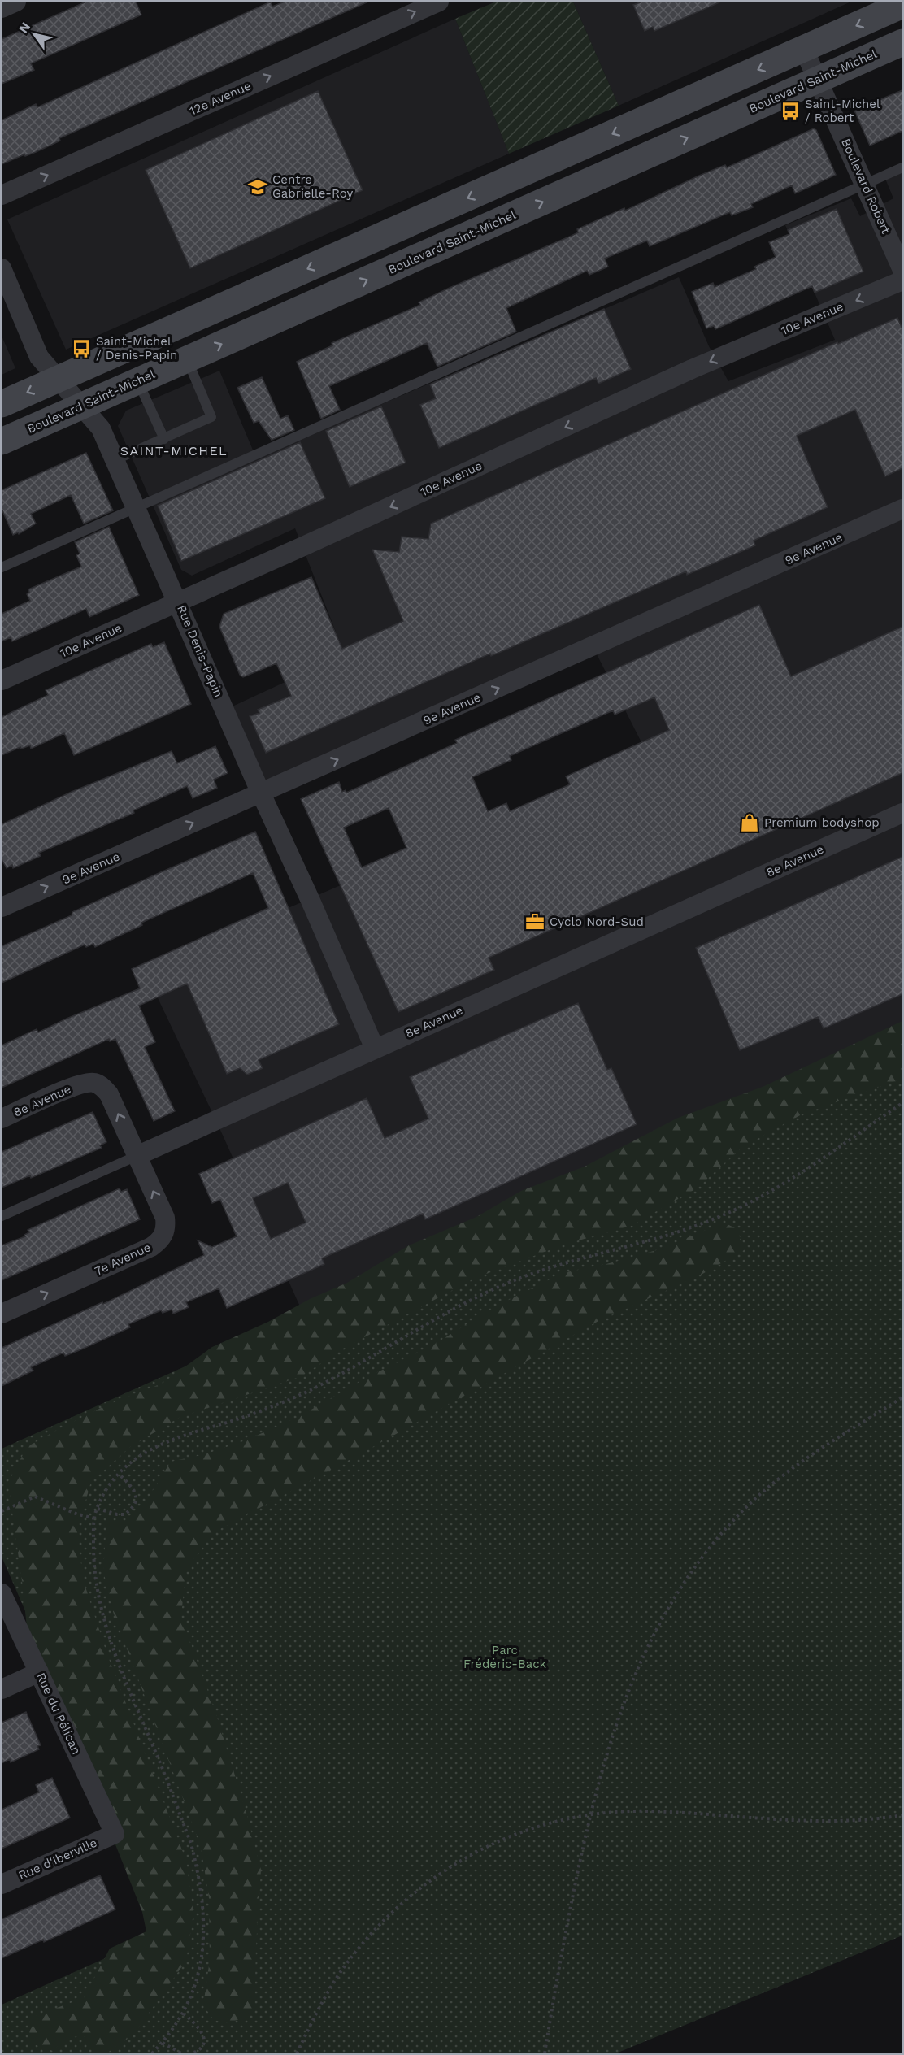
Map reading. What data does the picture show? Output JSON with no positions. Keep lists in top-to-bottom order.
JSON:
{
  "streets": {
    "main road": ["Boulevard Saint-Michel"],
    "street": [
      "12e Avenue",
      "Boulevard Robert",
      "10e Avenue",
      "9e Avenue",
      "Rue Denis-Papin",
      "8e Avenue",
      "7e Avenue",
      "Rue du Pélican",
      "Rue d'Iberville"
    ]
  },
  "crossings": [
    ["Boulevard Saint-Michel", "Boulevard Robert"],
    ["Boulevard Saint-Michel", "Rue Denis-Papin"],
    ["10e Avenue", "Rue Denis-Papin"],
    ["9e Avenue", "Rue Denis-Papin"],
    ["Rue Denis-Papin", "8e Avenue"],
    ["8e Avenue", "7e Avenue"],
    ["Rue du Pélican", "Rue d'Iberville"]
  ],
  "one_way": ["12e Avenue", "10e Avenue", "9e Avenue"],
  "districts": ["SAINT-MICHEL"],
  "parks": ["Parc Frédéric-Back"],
  "places": {
    "bus stop": ["Saint-Michel / Robert", "Saint-Michel / Denis-Papin"],
    "school or university": ["Centre Gabrielle-Roy"],
    "shop": ["Premium bodyshop"],
    "office": ["Cyclo Nord-Sud"]
  },
  "north": "top left"
}
